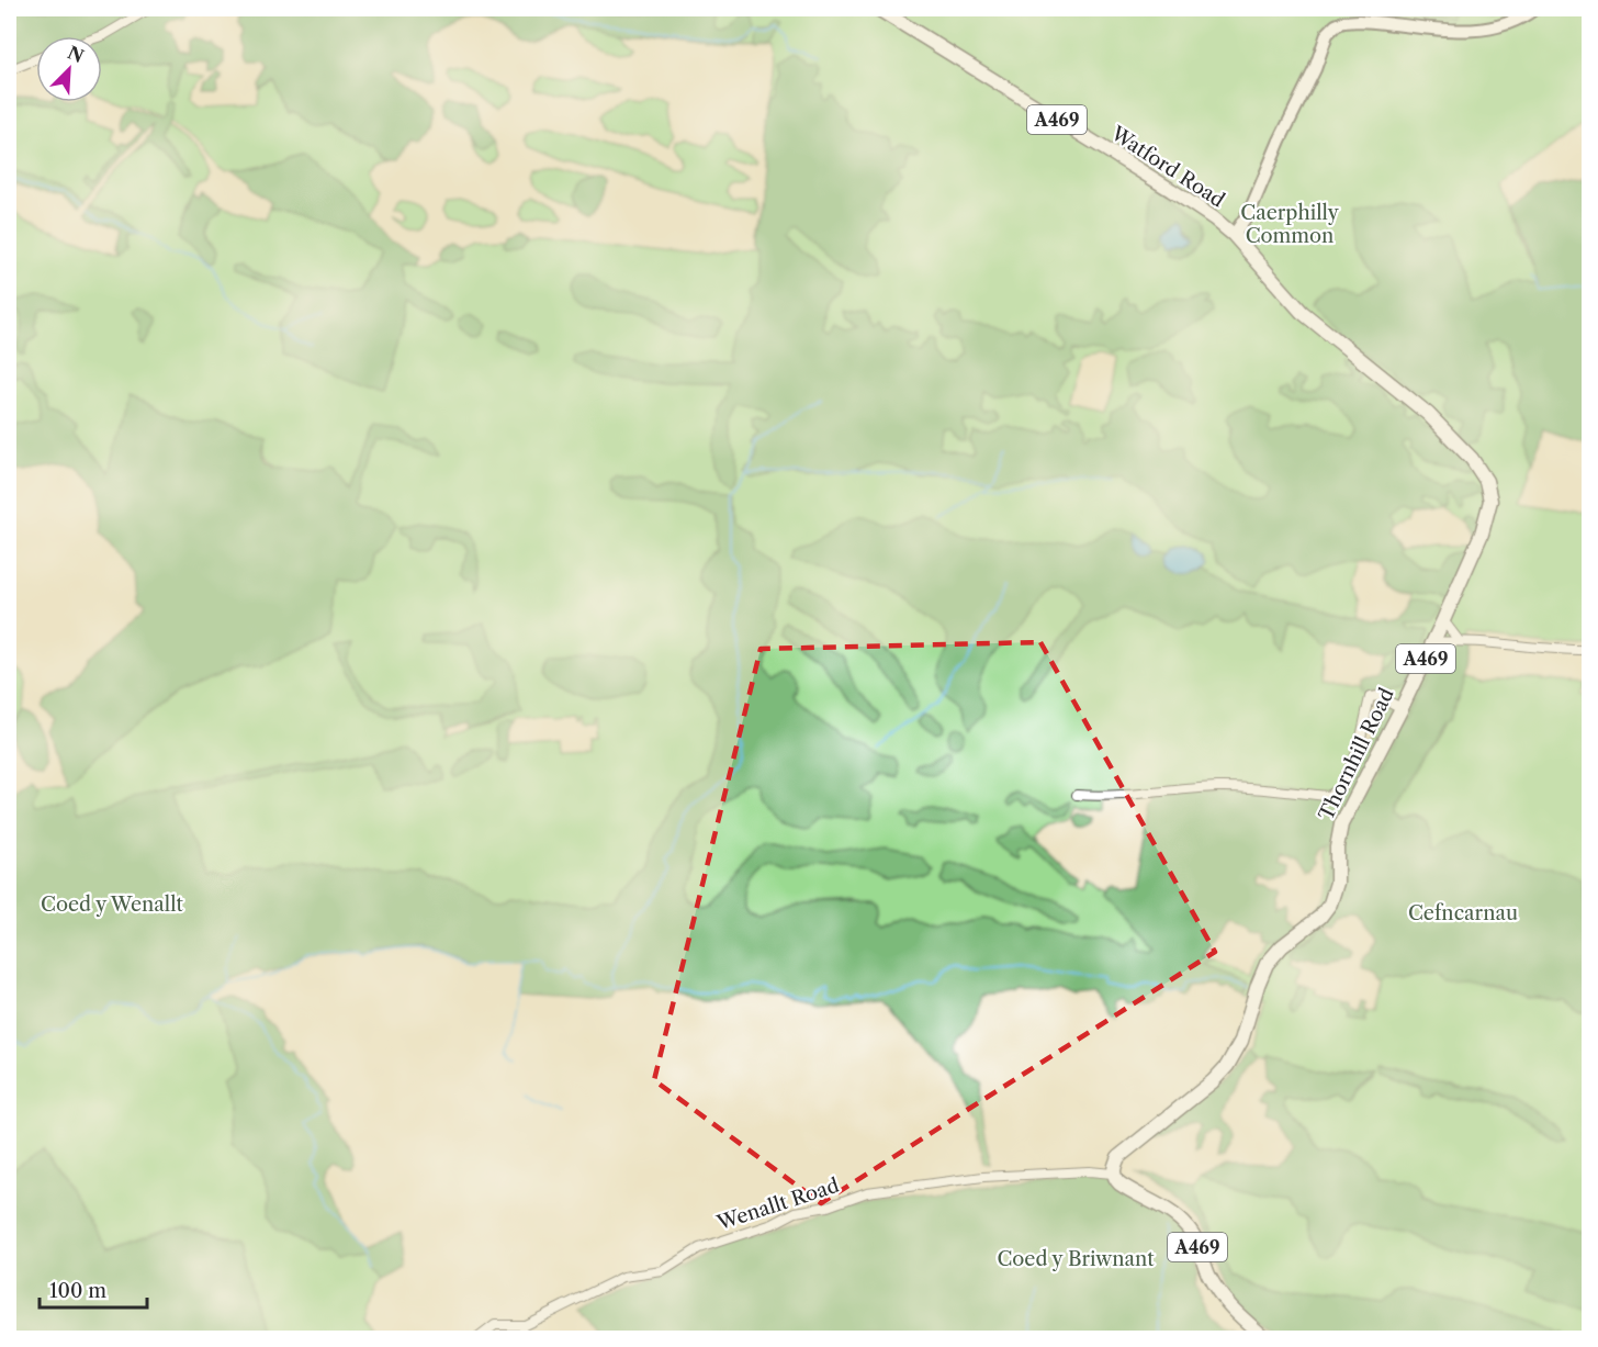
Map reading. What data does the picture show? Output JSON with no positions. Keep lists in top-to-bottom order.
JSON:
{
  "streets": {
    "main road": ["A469", "Watford Road", "Thornhill Road"],
    "street": ["Wenallt Road"]
  },
  "crossings": [
    ["A469", "Thornhill Road"],
    ["A469", "Wenallt Road"],
    ["Watford Road", "Thornhill Road"],
    ["Thornhill Road", "Wenallt Road"]
  ],
  "parks": [
    "Caerphilly Common",
    "Coed y Wenallt",
    "Cefncarnau",
    "Coed y Briwnant"
  ],
  "scale_bar": "100 m",
  "north": "top right"
}
